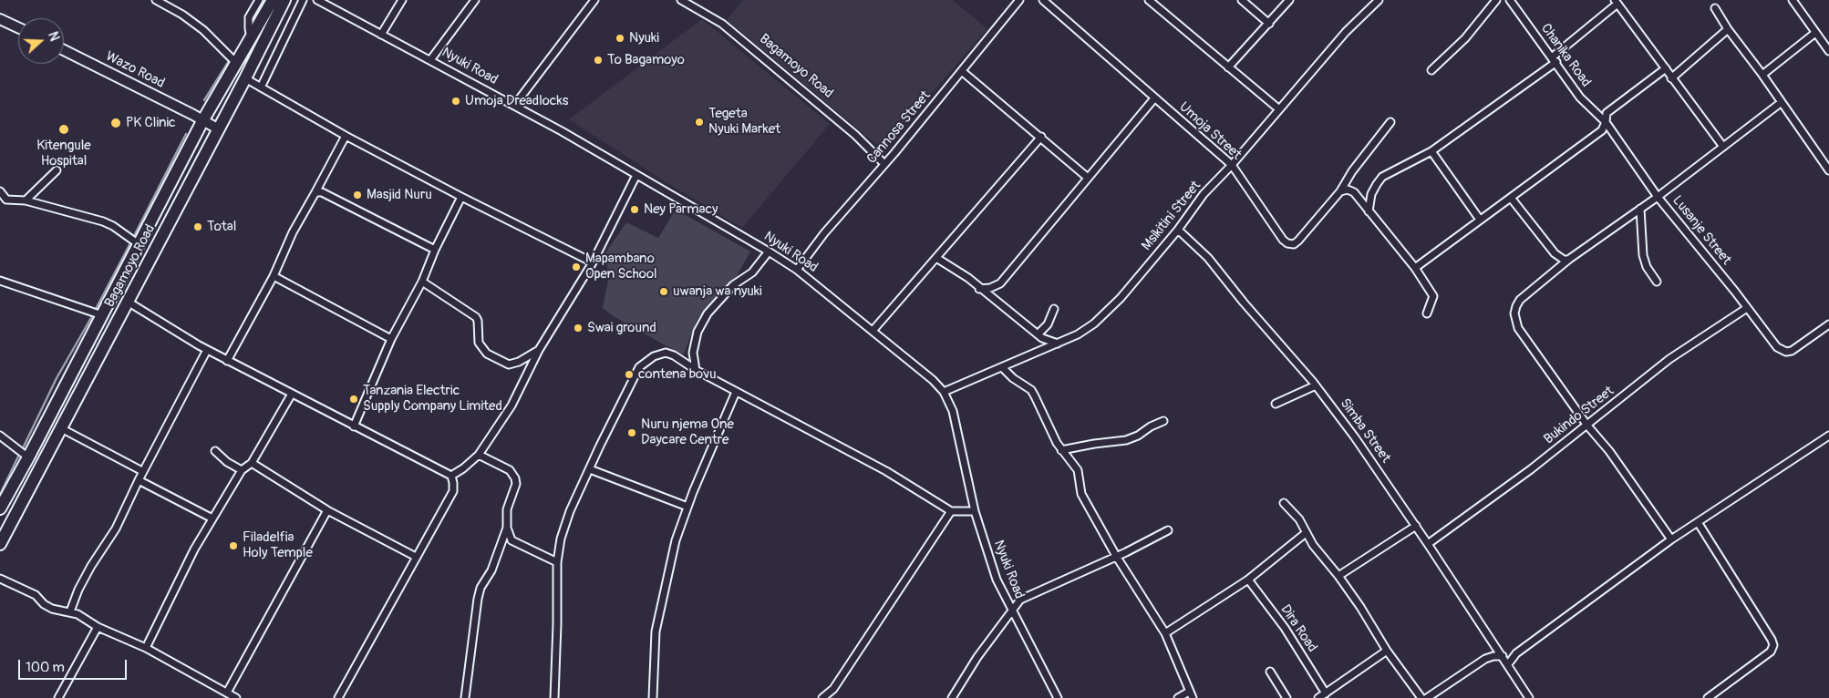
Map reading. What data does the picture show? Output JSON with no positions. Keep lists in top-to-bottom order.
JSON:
{
  "streets": {
    "highway": ["Bagamoyo Road"],
    "main road": ["Wazo Road"],
    "street": [
      "Chanika Road",
      "Nyuki Road",
      "Cannosa Street",
      "Umoja Street",
      "Msikitini Street",
      "Lusanje Street",
      "Bukindo Street",
      "Simba Street",
      "Dira Road"
    ]
  },
  "crossings": [
    ["Chanika Road", "Lusanje Street"],
    ["Nyuki Road", "Cannosa Street"],
    ["Nyuki Road", "Msikitini Street"],
    ["Bagamoyo Road", "Wazo Road"],
    ["Bagamoyo Road", "Cannosa Street"],
    ["Umoja Street", "Msikitini Street"],
    ["Msikitini Street", "Simba Street"],
    ["Lusanje Street", "Bukindo Street"],
    ["Bukindo Street", "Simba Street"]
  ],
  "places": [
    "Nyuki",
    "To Bagamoyo",
    "Umoja Dreadlocks",
    "Tegeta Nyuki Market",
    "PK Clinic",
    "Kitengule Hospital",
    "Masjid Nuru",
    "Ney Parmacy",
    "Total",
    "Mapambano Open School",
    "uwanja wa nyuki",
    "Swai ground",
    "contena bovu",
    "Tanzania Electric Supply Company Limited",
    "Nuru njema One Daycare Centre",
    "Filadelfia Holy Temple"
  ],
  "scale_bar": "100 m",
  "north": "right"
}
